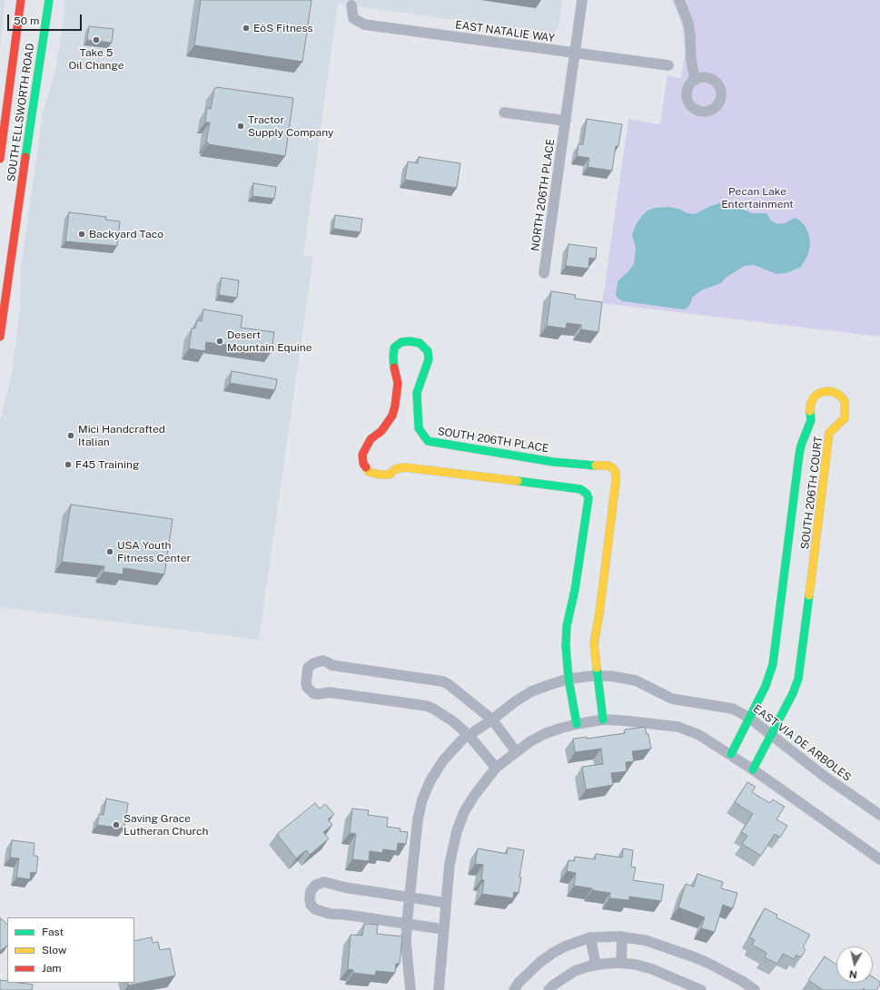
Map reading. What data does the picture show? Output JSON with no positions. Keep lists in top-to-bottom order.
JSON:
{
  "streets": {
    "street": [
      "EAST NATALIE WAY",
      "SOUTH ELLSWORTH ROAD",
      "NORTH 206TH PLACE",
      "SOUTH 206TH PLACE",
      "SOUTH 206TH COURT",
      "EAST VIA DE ARBOLES"
    ]
  },
  "crossings": [
    ["SOUTH 206TH PLACE", "EAST VIA DE ARBOLES"],
    ["SOUTH 206TH COURT", "EAST VIA DE ARBOLES"]
  ],
  "parks": ["Pecan Lake Entertainment"],
  "places": [
    "EōS Fitness",
    "Take 5 Oil Change",
    "Tractor Supply Company",
    "Backyard Taco",
    "Desert Mountain Equine",
    "Mici Handcrafted Italian",
    "F45 Training",
    "USA Youth Fitness Center",
    "Saving Grace Lutheran Church"
  ],
  "legend": ["Fast", "Slow", "Jam"],
  "scale_bar": "50 m",
  "north": "bottom"
}
